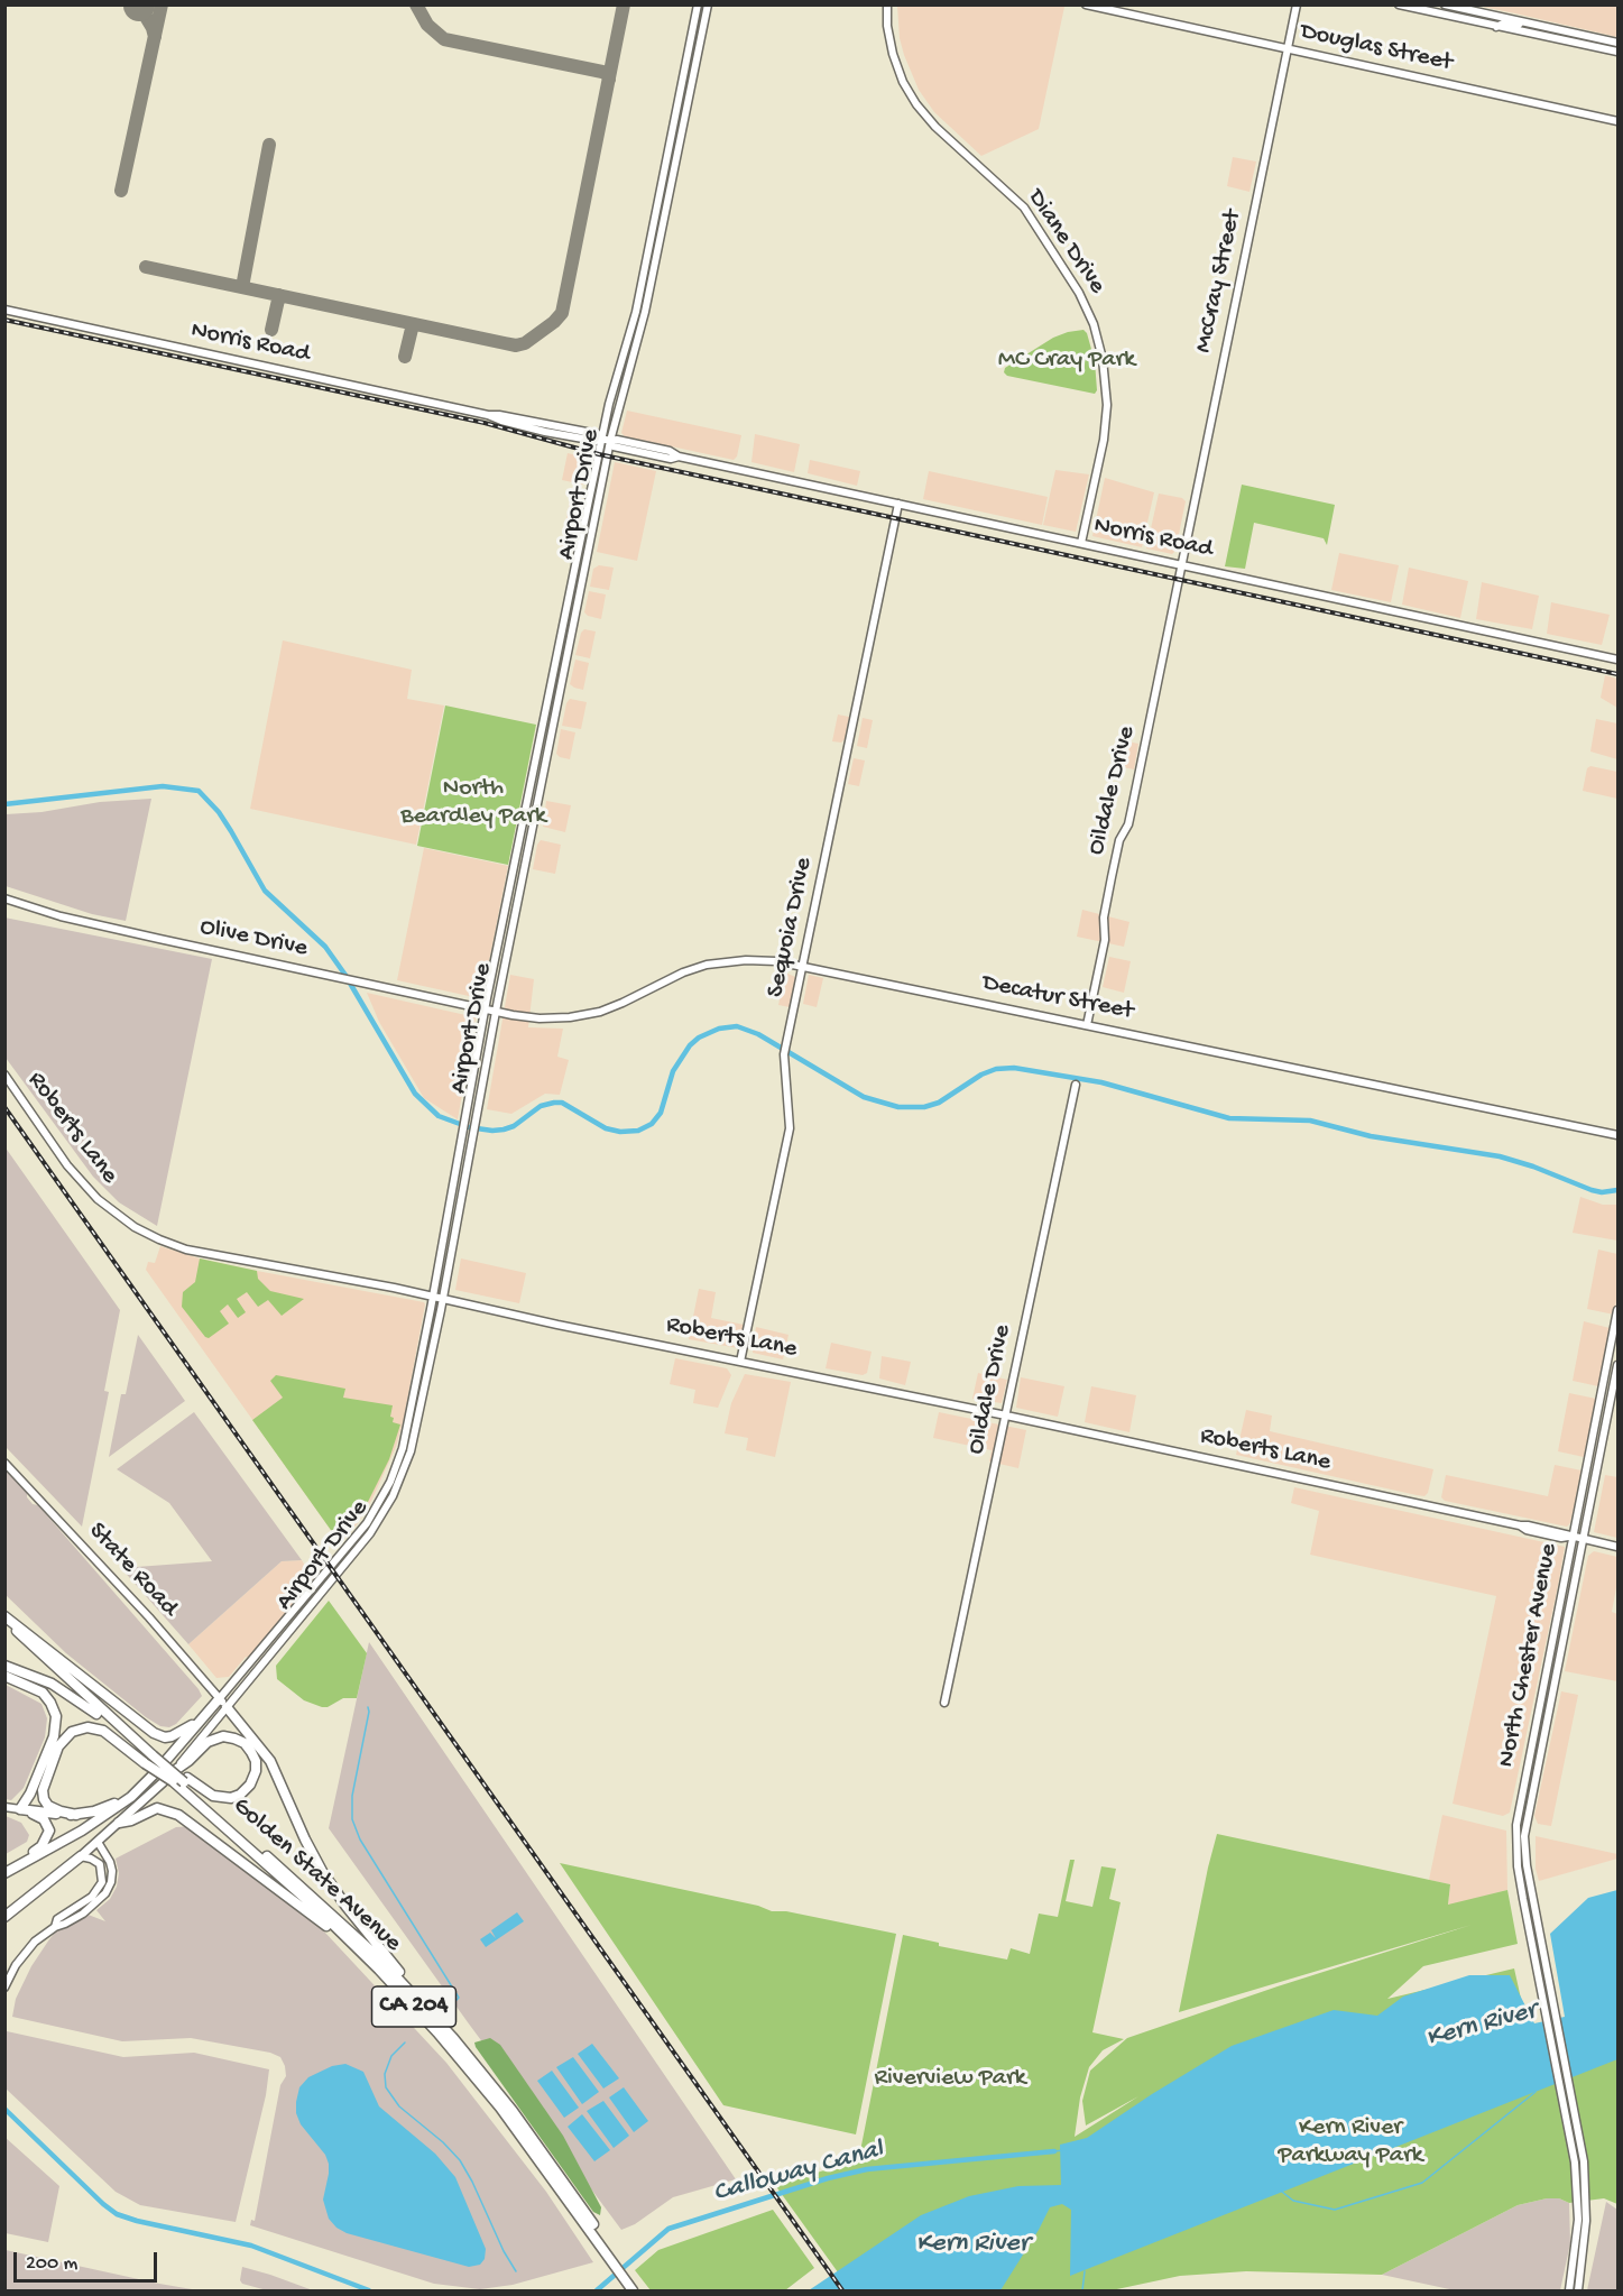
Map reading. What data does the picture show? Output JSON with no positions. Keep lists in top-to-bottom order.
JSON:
{
  "streets": {
    "highway": ["Airport Drive", "Golden State Avenue", "CA 204"],
    "main road": [
      "Douglas Street",
      "Diane Drive",
      "McCray Street",
      "Norris Road",
      "Oildale Drive",
      "Sequoia Drive",
      "Olive Drive",
      "Decatur Street",
      "Roberts Lane",
      "State Road",
      "North Chester Avenue"
    ]
  },
  "crossings": [
    ["Douglas Street", "McCray Street"],
    ["Diane Drive", "Norris Road"],
    ["McCray Street", "Norris Road"],
    ["McCray Street", "Oildale Drive"],
    ["Norris Road", "Airport Drive"],
    ["Norris Road", "Oildale Drive"],
    ["Norris Road", "Sequoia Drive"],
    ["Airport Drive", "Olive Drive"],
    ["Airport Drive", "Decatur Street"],
    ["Airport Drive", "Roberts Lane"],
    ["Airport Drive", "State Road"],
    ["Airport Drive", "Golden State Avenue"],
    ["Oildale Drive", "Decatur Street"],
    ["Oildale Drive", "Roberts Lane"],
    ["Sequoia Drive", "Decatur Street"],
    ["Sequoia Drive", "Roberts Lane"],
    ["Olive Drive", "Decatur Street"],
    ["Roberts Lane", "North Chester Avenue"]
  ],
  "water": ["Kern River", "Calloway Canal"],
  "parks": [
    "MC Cray Park",
    "North Beardley Park",
    "Riverview Park",
    "Kern River Parkway Park"
  ],
  "scale_bar": "200 m"
}
